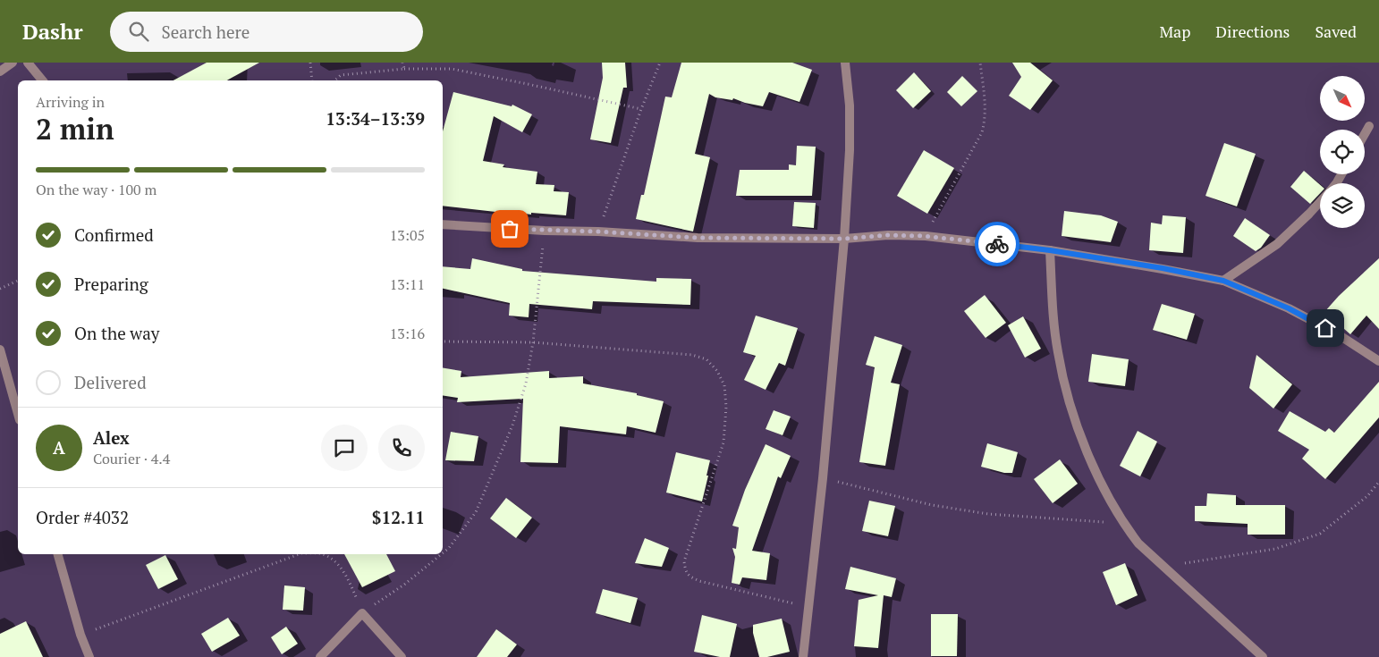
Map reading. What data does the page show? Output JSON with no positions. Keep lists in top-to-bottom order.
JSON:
{
  "north": "bottom right",
  "page": {
    "header": "Dashr",
    "search": "Search here",
    "nav": ["Map", "Directions", "Saved"],
    "heading": ["2 min", "Arriving in", "13:34–13:39"],
    "panel": [
      "Alex",
      "Courier · 4.4",
      "Order #4032",
      "$12.11"
    ],
    "bar": "On the way · 100 m",
    "list": [
      ["Confirmed", "13:05"],
      ["Preparing", "13:11"],
      ["On the way", "13:16"],
      "Delivered"
    ],
    "round": "A"
  }
}
